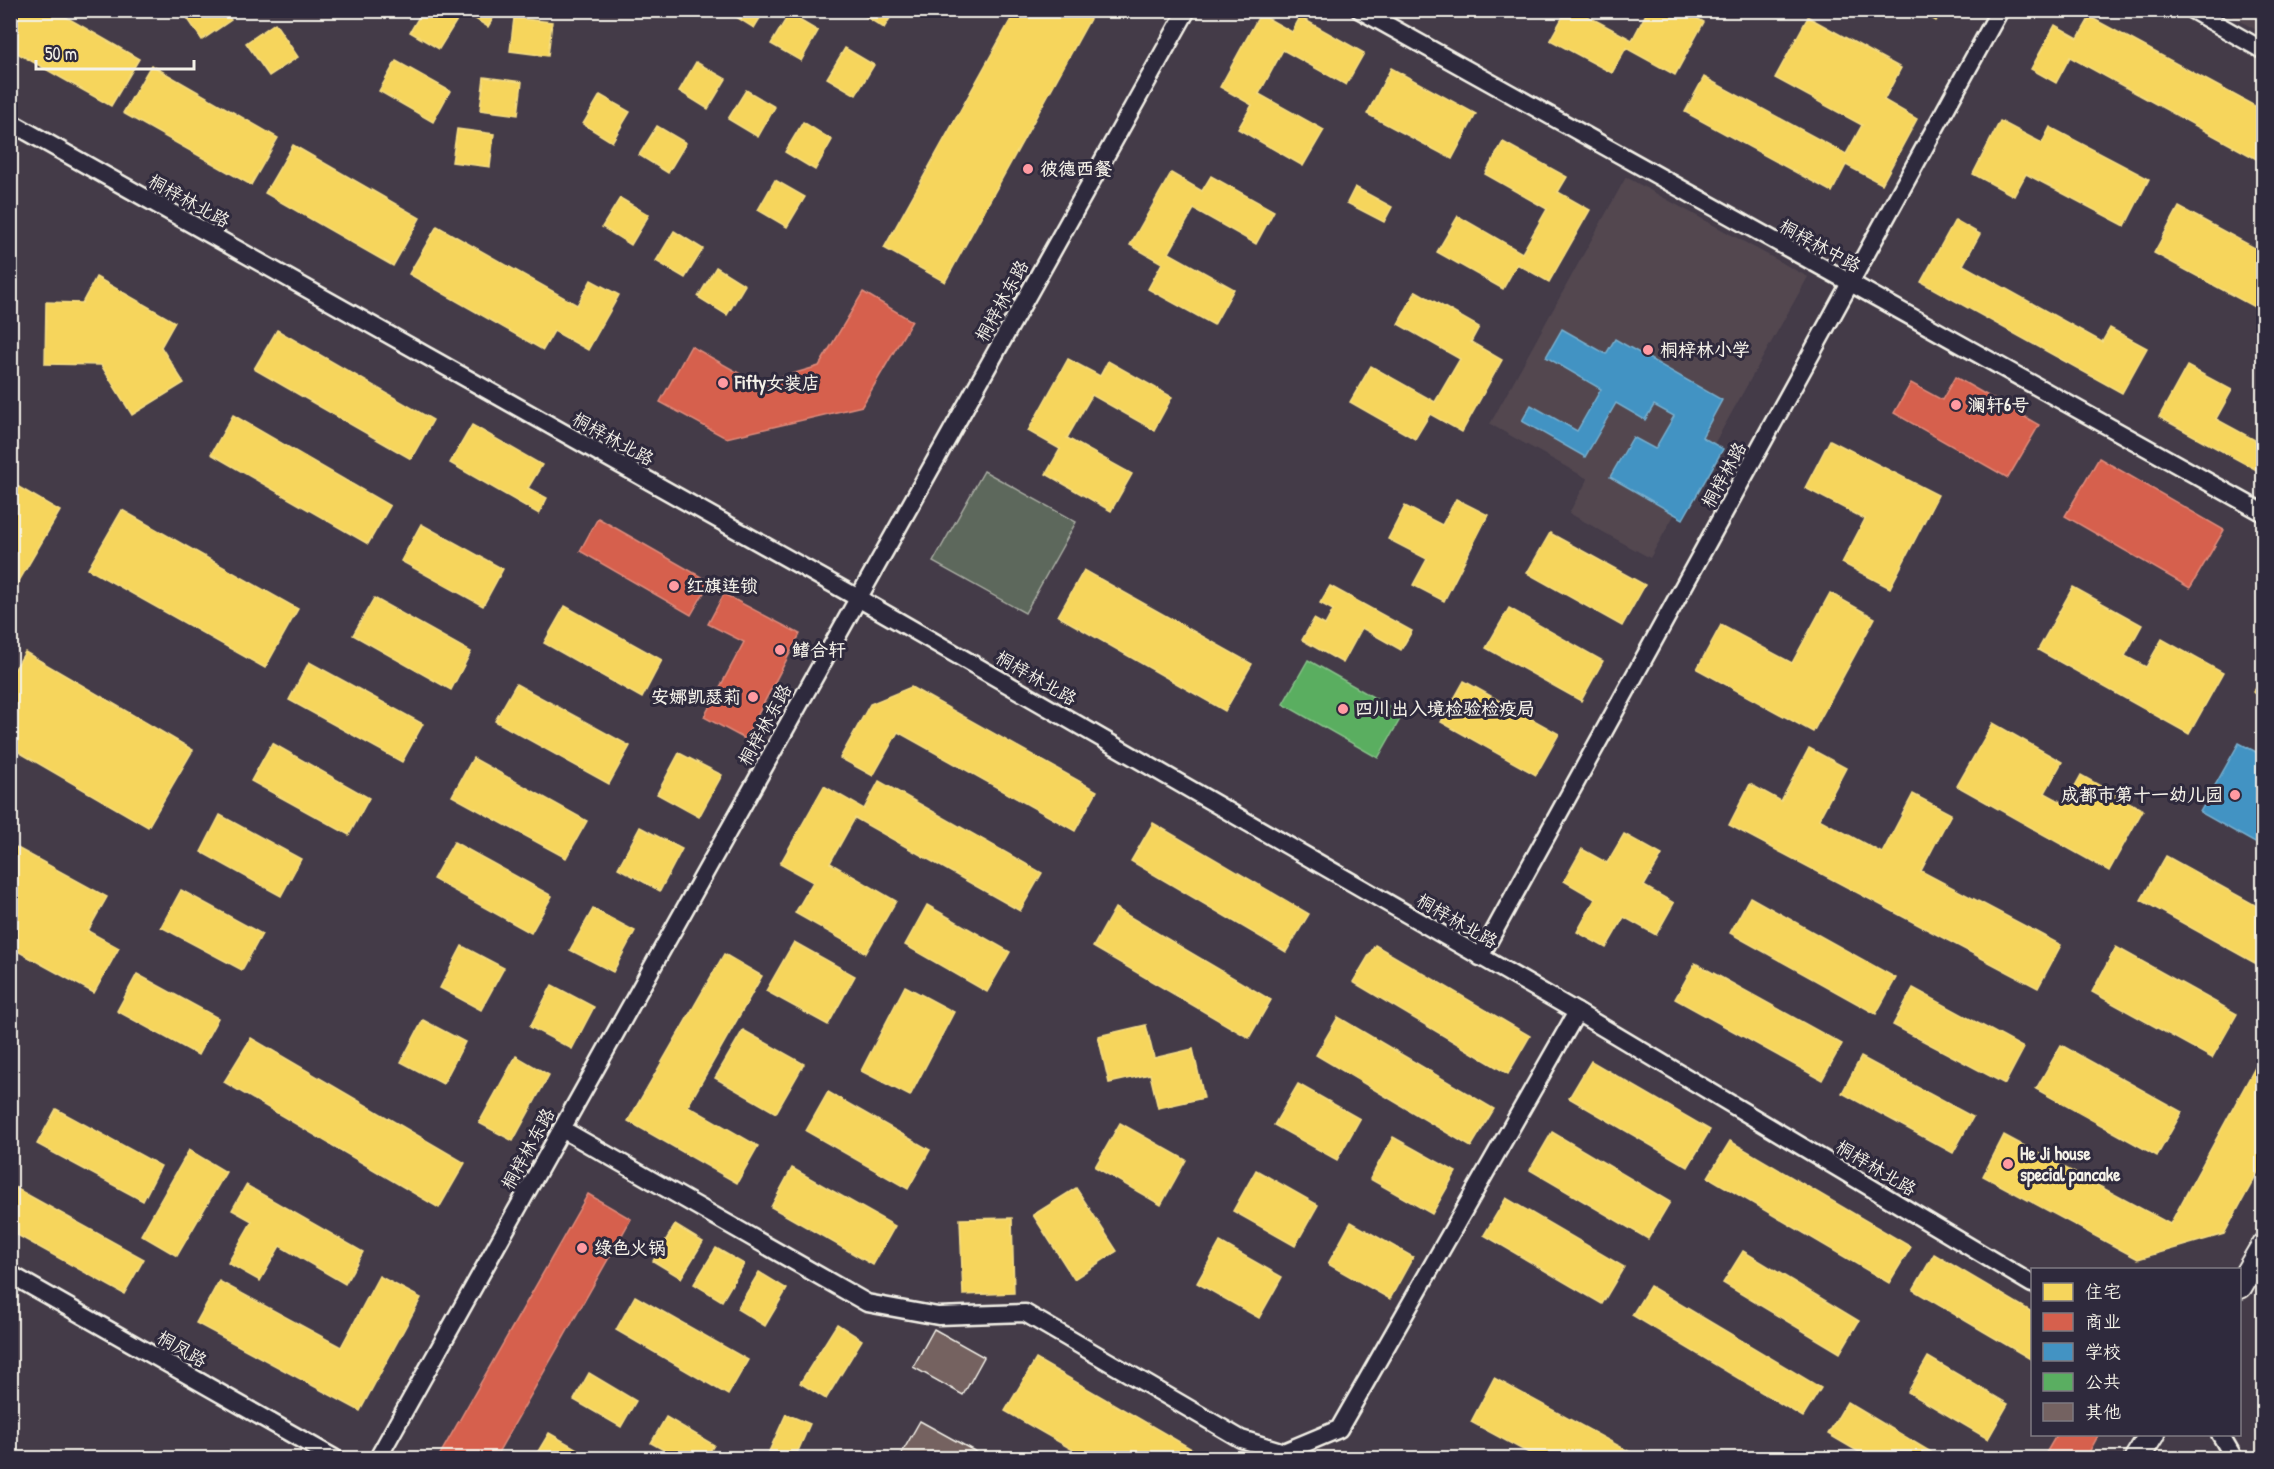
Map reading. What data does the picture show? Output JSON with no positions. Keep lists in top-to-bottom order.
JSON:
{
  "streets": {
    "street": [
      "桐梓林北路",
      "桐梓林中路",
      "桐梓林东路",
      "桐梓林路",
      "桐凤路"
    ]
  },
  "crossings": [
    ["桐梓林北路", "桐梓林东路"],
    ["桐梓林北路", "桐梓林路"],
    ["桐梓林中路", "桐梓林路"]
  ],
  "places": [
    "彼德西餐",
    "桐梓林小学",
    "Fifty女装店",
    "澜轩6号",
    "红旗连锁",
    "鳍合轩",
    "安娜凯瑟莉",
    "四川出入境检验检疫局",
    "成都市第十一幼儿园",
    "He Ji house special pancake",
    "绿色火锅"
  ],
  "legend": [
    "住宅",
    "商业",
    "学校",
    "公共",
    "其他"
  ],
  "scale_bar": "50 m"
}
